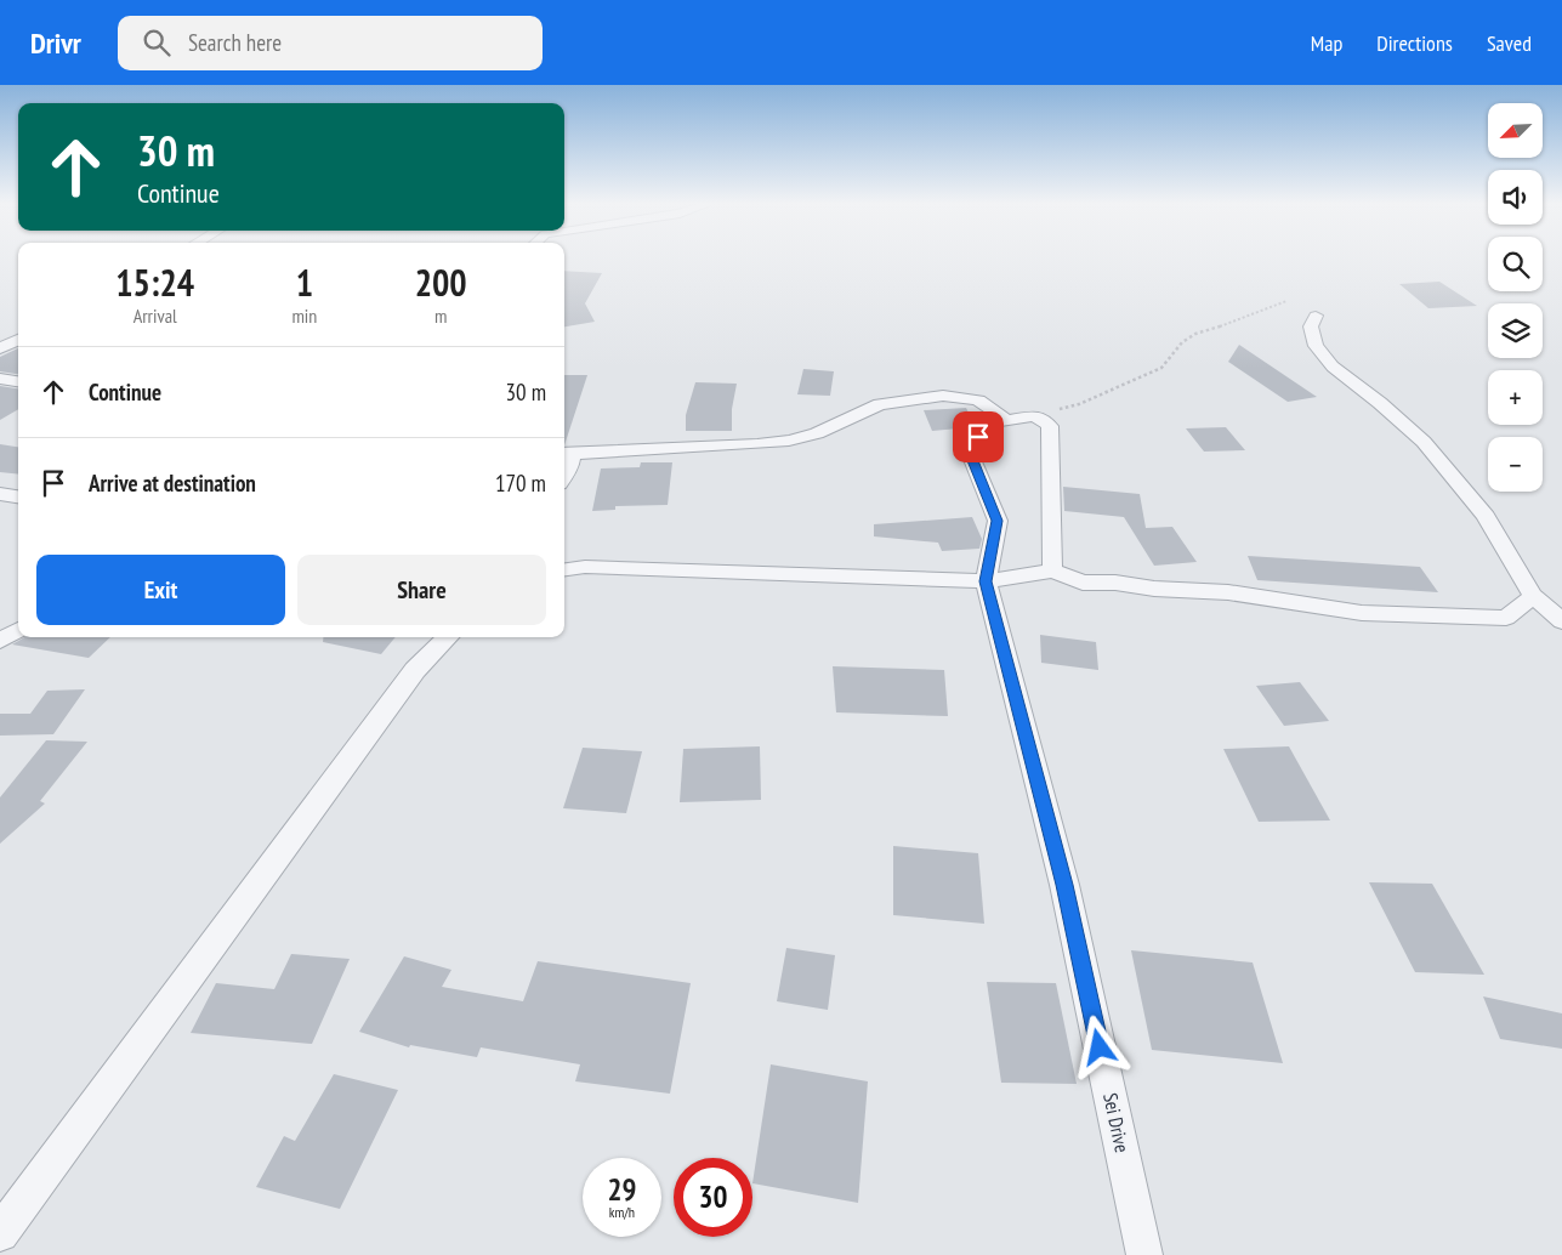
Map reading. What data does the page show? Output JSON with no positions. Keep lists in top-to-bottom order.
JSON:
{
  "streets": {
    "street": ["Sei Drive"]
  },
  "north": "bottom left",
  "page": {
    "header": "Drivr",
    "search": "Search here",
    "nav": ["Map", "Directions", "Saved"],
    "map_buttons": ["+", "−"],
    "turn": ["30 m", "Continue"],
    "eta": [
      "15:24",
      "Arrival",
      "1",
      "min",
      "200",
      "m"
    ],
    "list": [
      {
        "name": "Continue",
        "value": "30 m"
      },
      {
        "name": "Arrive at destination",
        "value": "170 m"
      }
    ],
    "buttons": ["Exit", "Share"],
    "speed": "29 km/h",
    "limit": "30"
  }
}
